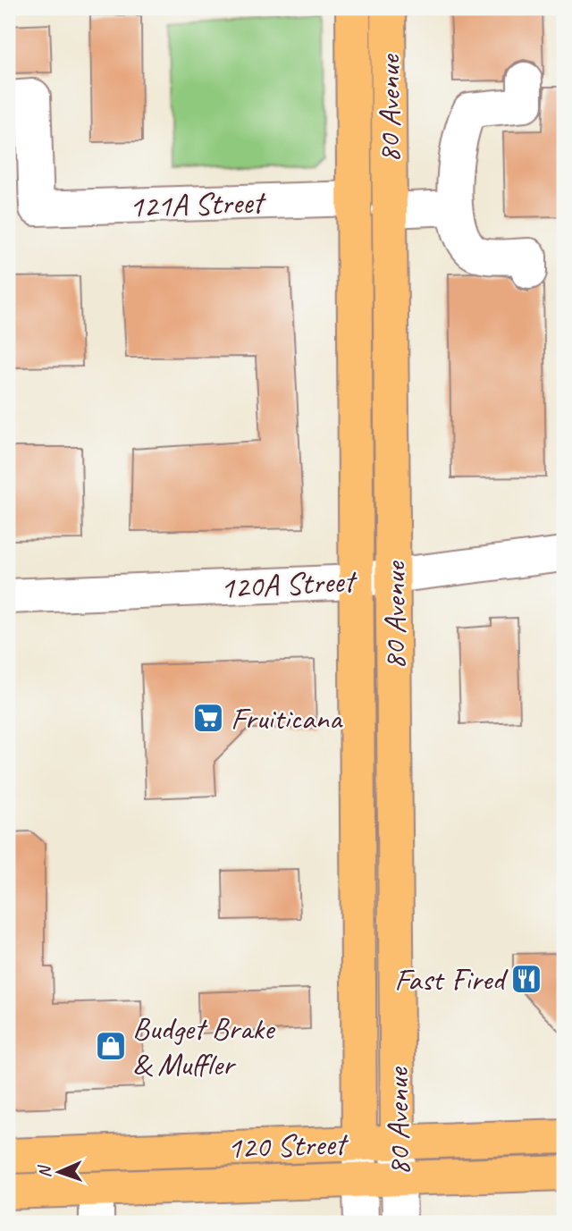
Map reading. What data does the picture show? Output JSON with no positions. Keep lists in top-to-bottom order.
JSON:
{
  "streets": {
    "main road": ["80 Avenue", "120 Street"],
    "street": ["121A Street", "120A Street"]
  },
  "crossings": [
    ["80 Avenue", "121A Street"],
    ["80 Avenue", "120A Street"],
    ["80 Avenue", "120 Street"]
  ],
  "places": {
    "supermarket": ["Fruiticana"],
    "restaurant": ["Fast Fired"],
    "shop": ["Budget Brake & Muffler"]
  },
  "north": "left"
}
